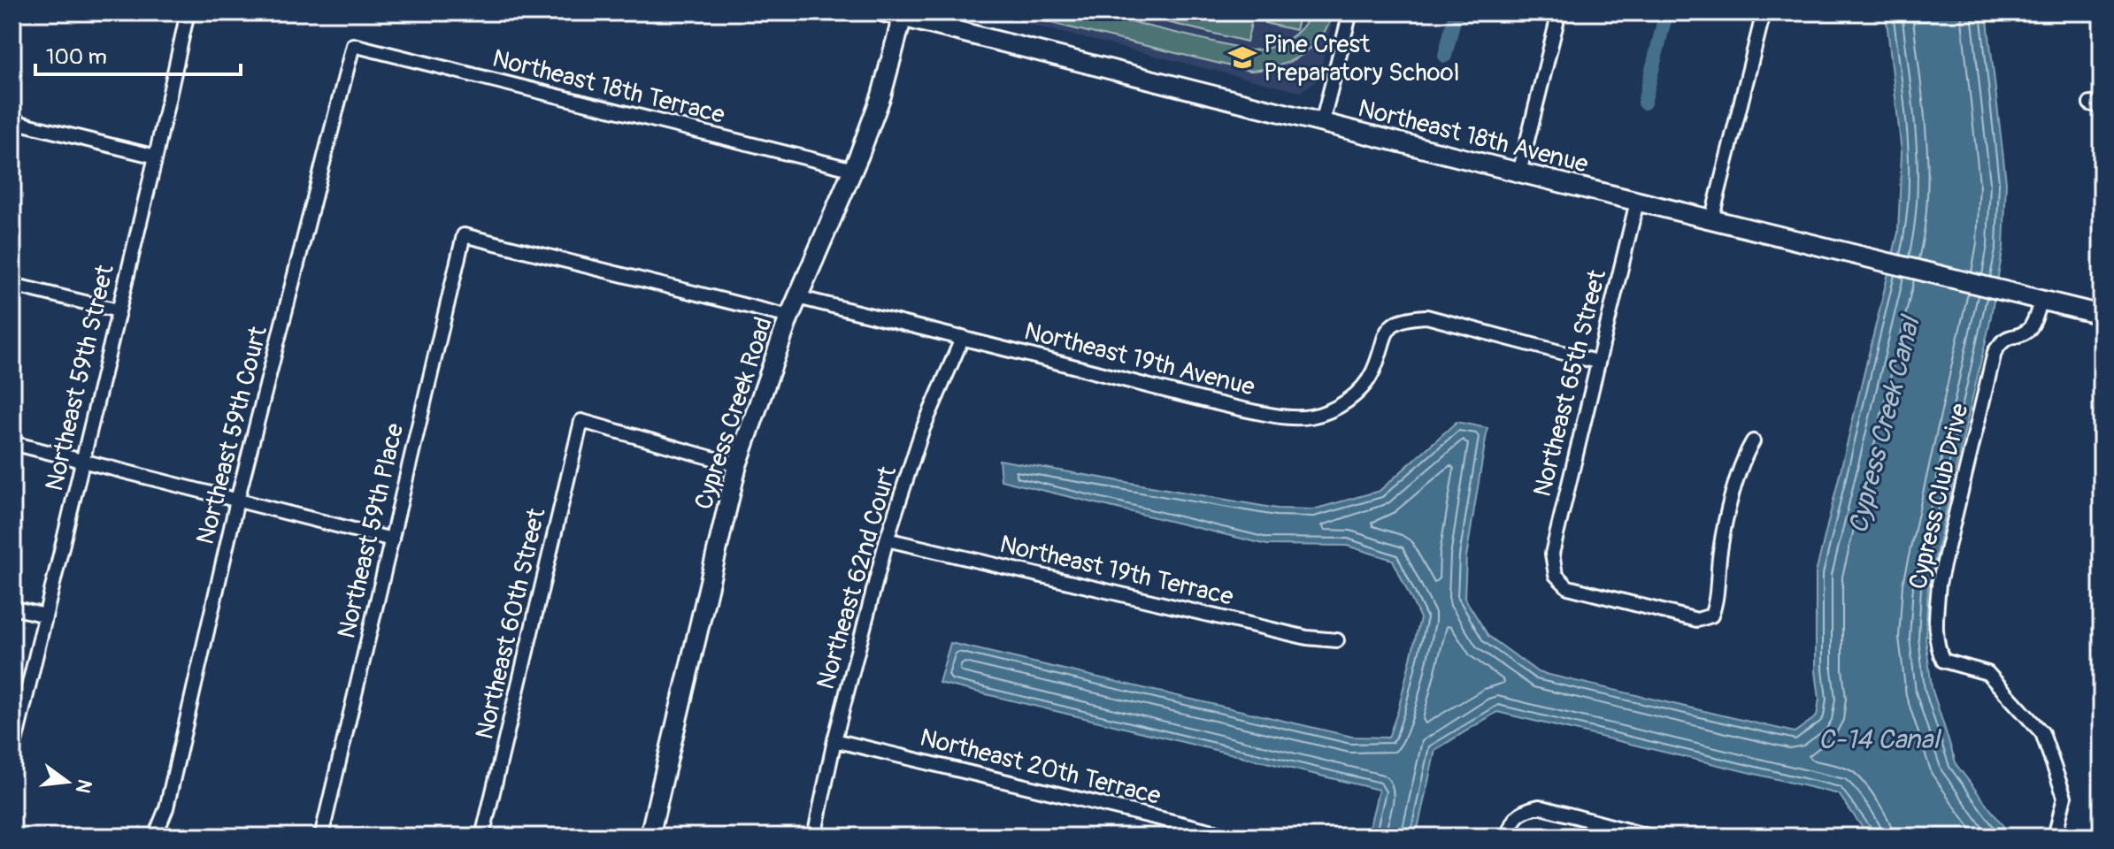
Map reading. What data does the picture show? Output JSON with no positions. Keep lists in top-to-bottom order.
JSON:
{
  "streets": {
    "street": [
      "Northeast 18th Terrace",
      "Northeast 18th Avenue",
      "Northeast 19th Avenue",
      "Northeast 59th Street",
      "Northeast 65th Street",
      "Cypress Creek Road",
      "Northeast 59th Court",
      "Cypress Club Drive",
      "Northeast 59th Place",
      "Northeast 19th Terrace",
      "Northeast 62nd Court",
      "Northeast 60th Street",
      "Northeast 20th Terrace"
    ]
  },
  "crossings": [
    ["Northeast 18th Terrace", "Cypress Creek Road"],
    ["Northeast 18th Terrace", "Northeast 59th Court"],
    ["Northeast 18th Avenue", "Northeast 65th Street"],
    ["Northeast 18th Avenue", "Cypress Creek Road"],
    ["Northeast 18th Avenue", "Cypress Club Drive"],
    ["Northeast 19th Avenue", "Northeast 65th Street"],
    ["Northeast 19th Avenue", "Cypress Creek Road"],
    ["Northeast 19th Avenue", "Northeast 62nd Court"],
    ["Cypress Creek Road", "Northeast 59th Place"],
    ["Cypress Creek Road", "Northeast 60th Street"],
    ["Northeast 19th Terrace", "Northeast 62nd Court"],
    ["Northeast 62nd Court", "Northeast 20th Terrace"]
  ],
  "water": ["Cypress Creek Canal", "C-14 Canal"],
  "places": {
    "school or university": ["Pine Crest Preparatory School"]
  },
  "scale_bar": "100 m",
  "north": "right"
}
